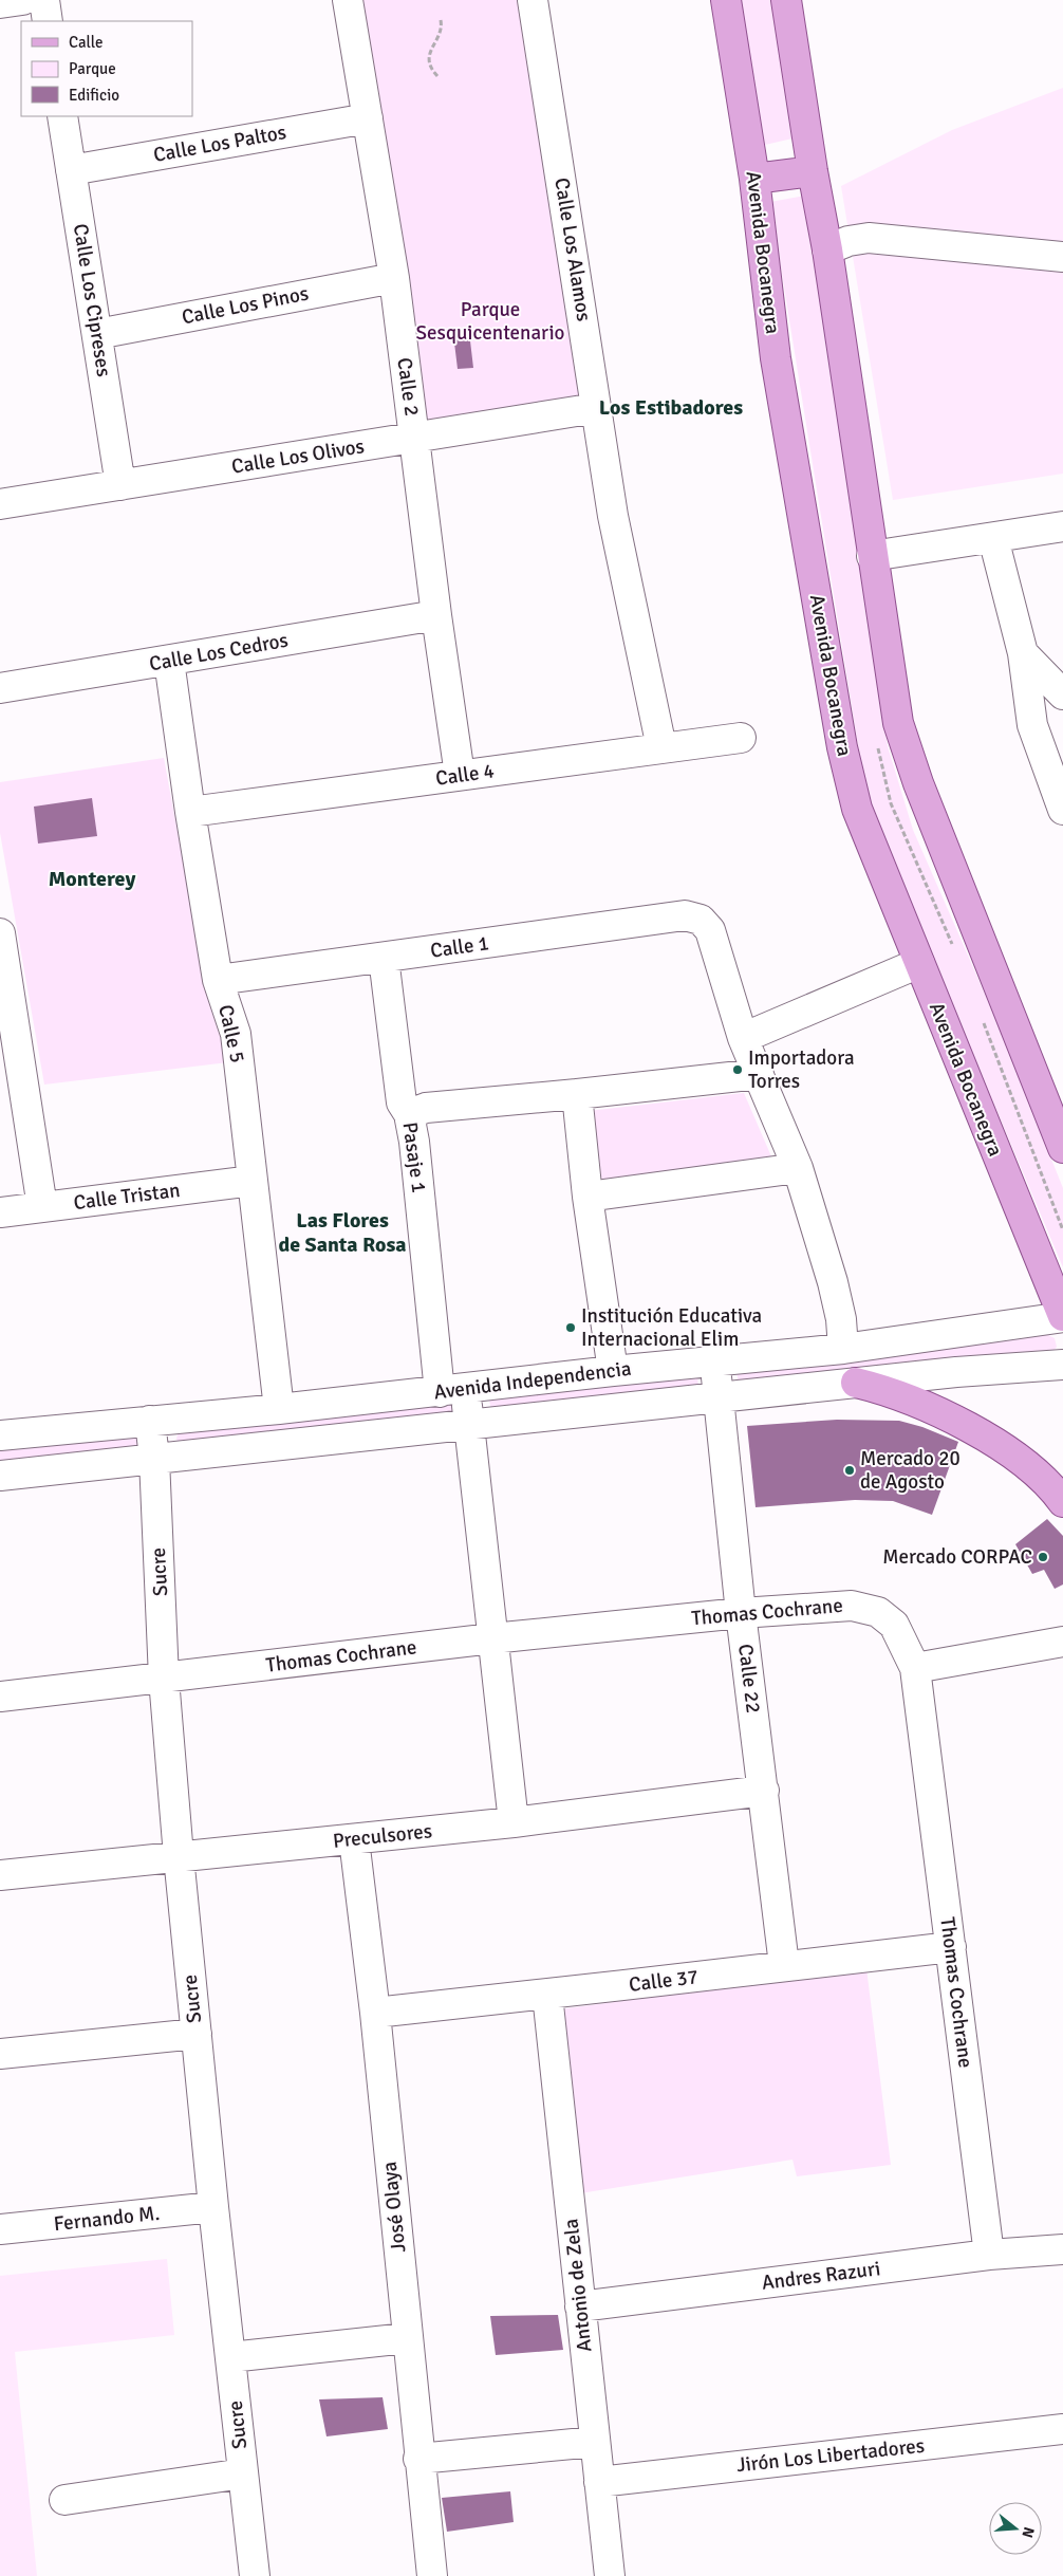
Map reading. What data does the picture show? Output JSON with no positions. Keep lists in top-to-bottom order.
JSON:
{
  "streets": {
    "main road": ["Avenida Bocanegra"],
    "street": [
      "Calle Los Paltos",
      "Calle Los Alamos",
      "Calle Los Cipreses",
      "Calle Los Pinos",
      "Calle 2",
      "Calle Los Olivos",
      "Calle Los Cedros",
      "Calle 4",
      "Calle 1",
      "Calle 5",
      "Pasaje 1",
      "Calle Tristan",
      "Avenida Independencia",
      "Sucre",
      "Thomas Cochrane",
      "Calle 22",
      "Preculsores",
      "Calle 37",
      "José Olaya",
      "Fernando M.",
      "Andres Razuri",
      "Antonio de Zela",
      "Jirón Los Libertadores"
    ]
  },
  "crossings": [
    ["Calle Los Paltos", "Calle Los Cipreses"],
    ["Calle Los Paltos", "Calle 2"],
    ["Calle Los Alamos", "Calle Los Olivos"],
    ["Calle Los Alamos", "Calle 4"],
    ["Avenida Bocanegra", "Avenida Independencia"],
    ["Calle Los Cipreses", "Calle Los Pinos"],
    ["Calle Los Cipreses", "Calle Los Olivos"],
    ["Calle Los Pinos", "Calle 2"],
    ["Calle 2", "Calle Los Olivos"],
    ["Calle 2", "Calle Los Cedros"],
    ["Calle 2", "Calle 4"],
    ["Calle Los Cedros", "Calle 5"],
    ["Calle 4", "Calle 5"],
    ["Calle 1", "Calle 5"],
    ["Calle 1", "Pasaje 1"],
    ["Calle 5", "Calle Tristan"],
    ["Calle 5", "Avenida Independencia"],
    ["Pasaje 1", "Avenida Independencia"],
    ["Pasaje 1", "Thomas Cochrane"],
    ["Pasaje 1", "Preculsores"],
    ["Avenida Independencia", "Sucre"],
    ["Avenida Independencia", "Calle 22"],
    ["Sucre", "Thomas Cochrane"],
    ["Sucre", "Preculsores"],
    ["Sucre", "Fernando M."],
    ["Thomas Cochrane", "Calle 22"],
    ["Thomas Cochrane", "Calle 37"],
    ["Thomas Cochrane", "Andres Razuri"],
    ["Calle 22", "Preculsores"],
    ["Calle 22", "Calle 37"],
    ["Preculsores", "José Olaya"],
    ["Calle 37", "José Olaya"],
    ["Calle 37", "Antonio de Zela"],
    ["Andres Razuri", "Antonio de Zela"],
    ["Antonio de Zela", "Jirón Los Libertadores"]
  ],
  "districts": ["Los Estibadores", "Monterey", "Las Flores de Santa Rosa"],
  "parks": ["Parque Sesquicentenario"],
  "places": [
    "Importadora Torres",
    "Institución Educativa Internacional Elim",
    "Mercado 20 de Agosto",
    "Mercado CORPAC"
  ],
  "legend": ["Calle", "Parque", "Edificio"],
  "north": "right"
}
